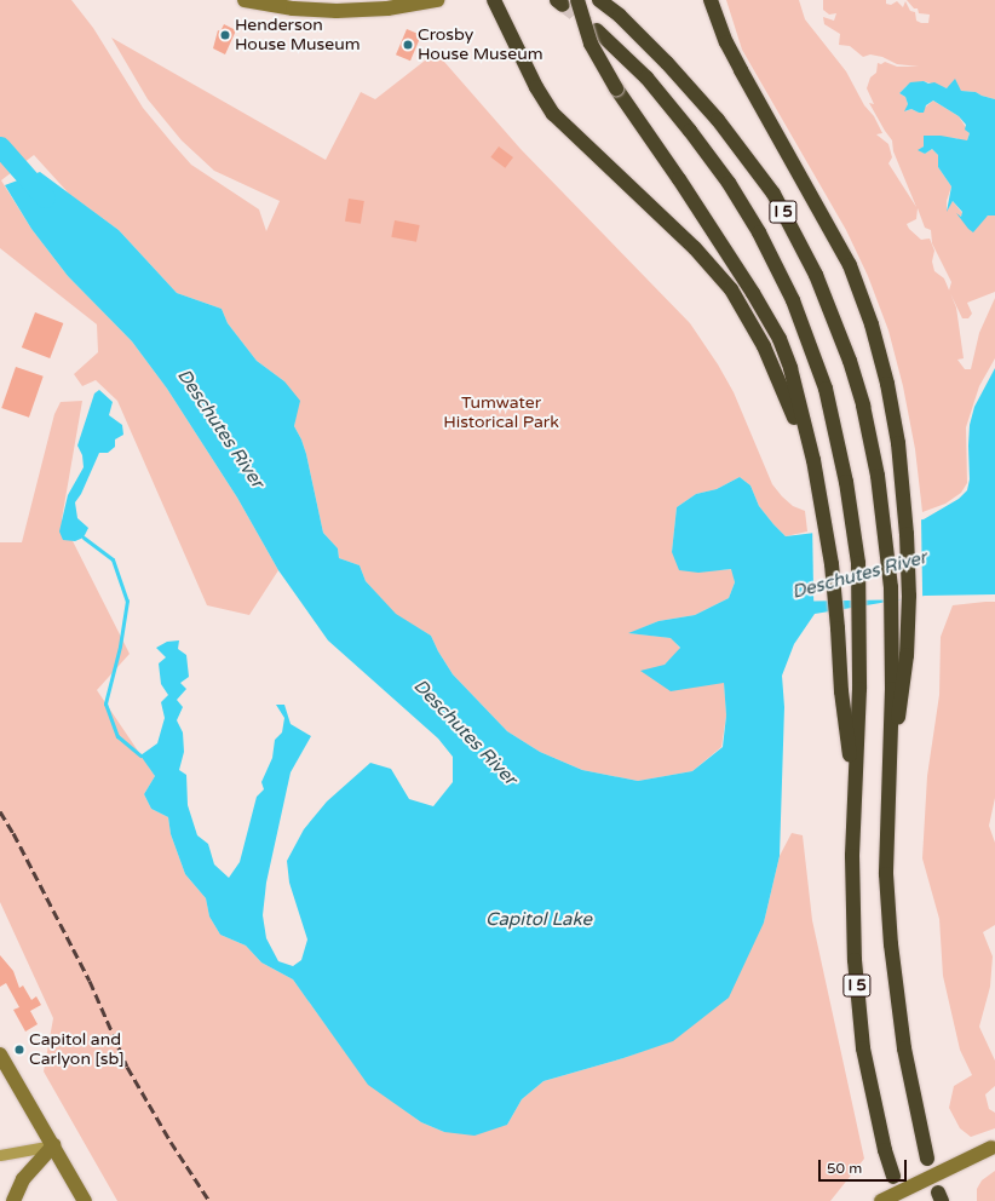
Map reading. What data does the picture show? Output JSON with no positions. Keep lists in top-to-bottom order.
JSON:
{
  "streets": {
    "highway": ["I 5"]
  },
  "water": ["Deschutes River", "Capitol Lake"],
  "parks": ["Tumwater Historical Park"],
  "places": ["Henderson House Museum", "Crosby House Museum", "Capitol and Carlyon [sb]"],
  "scale_bar": "50 m"
}
